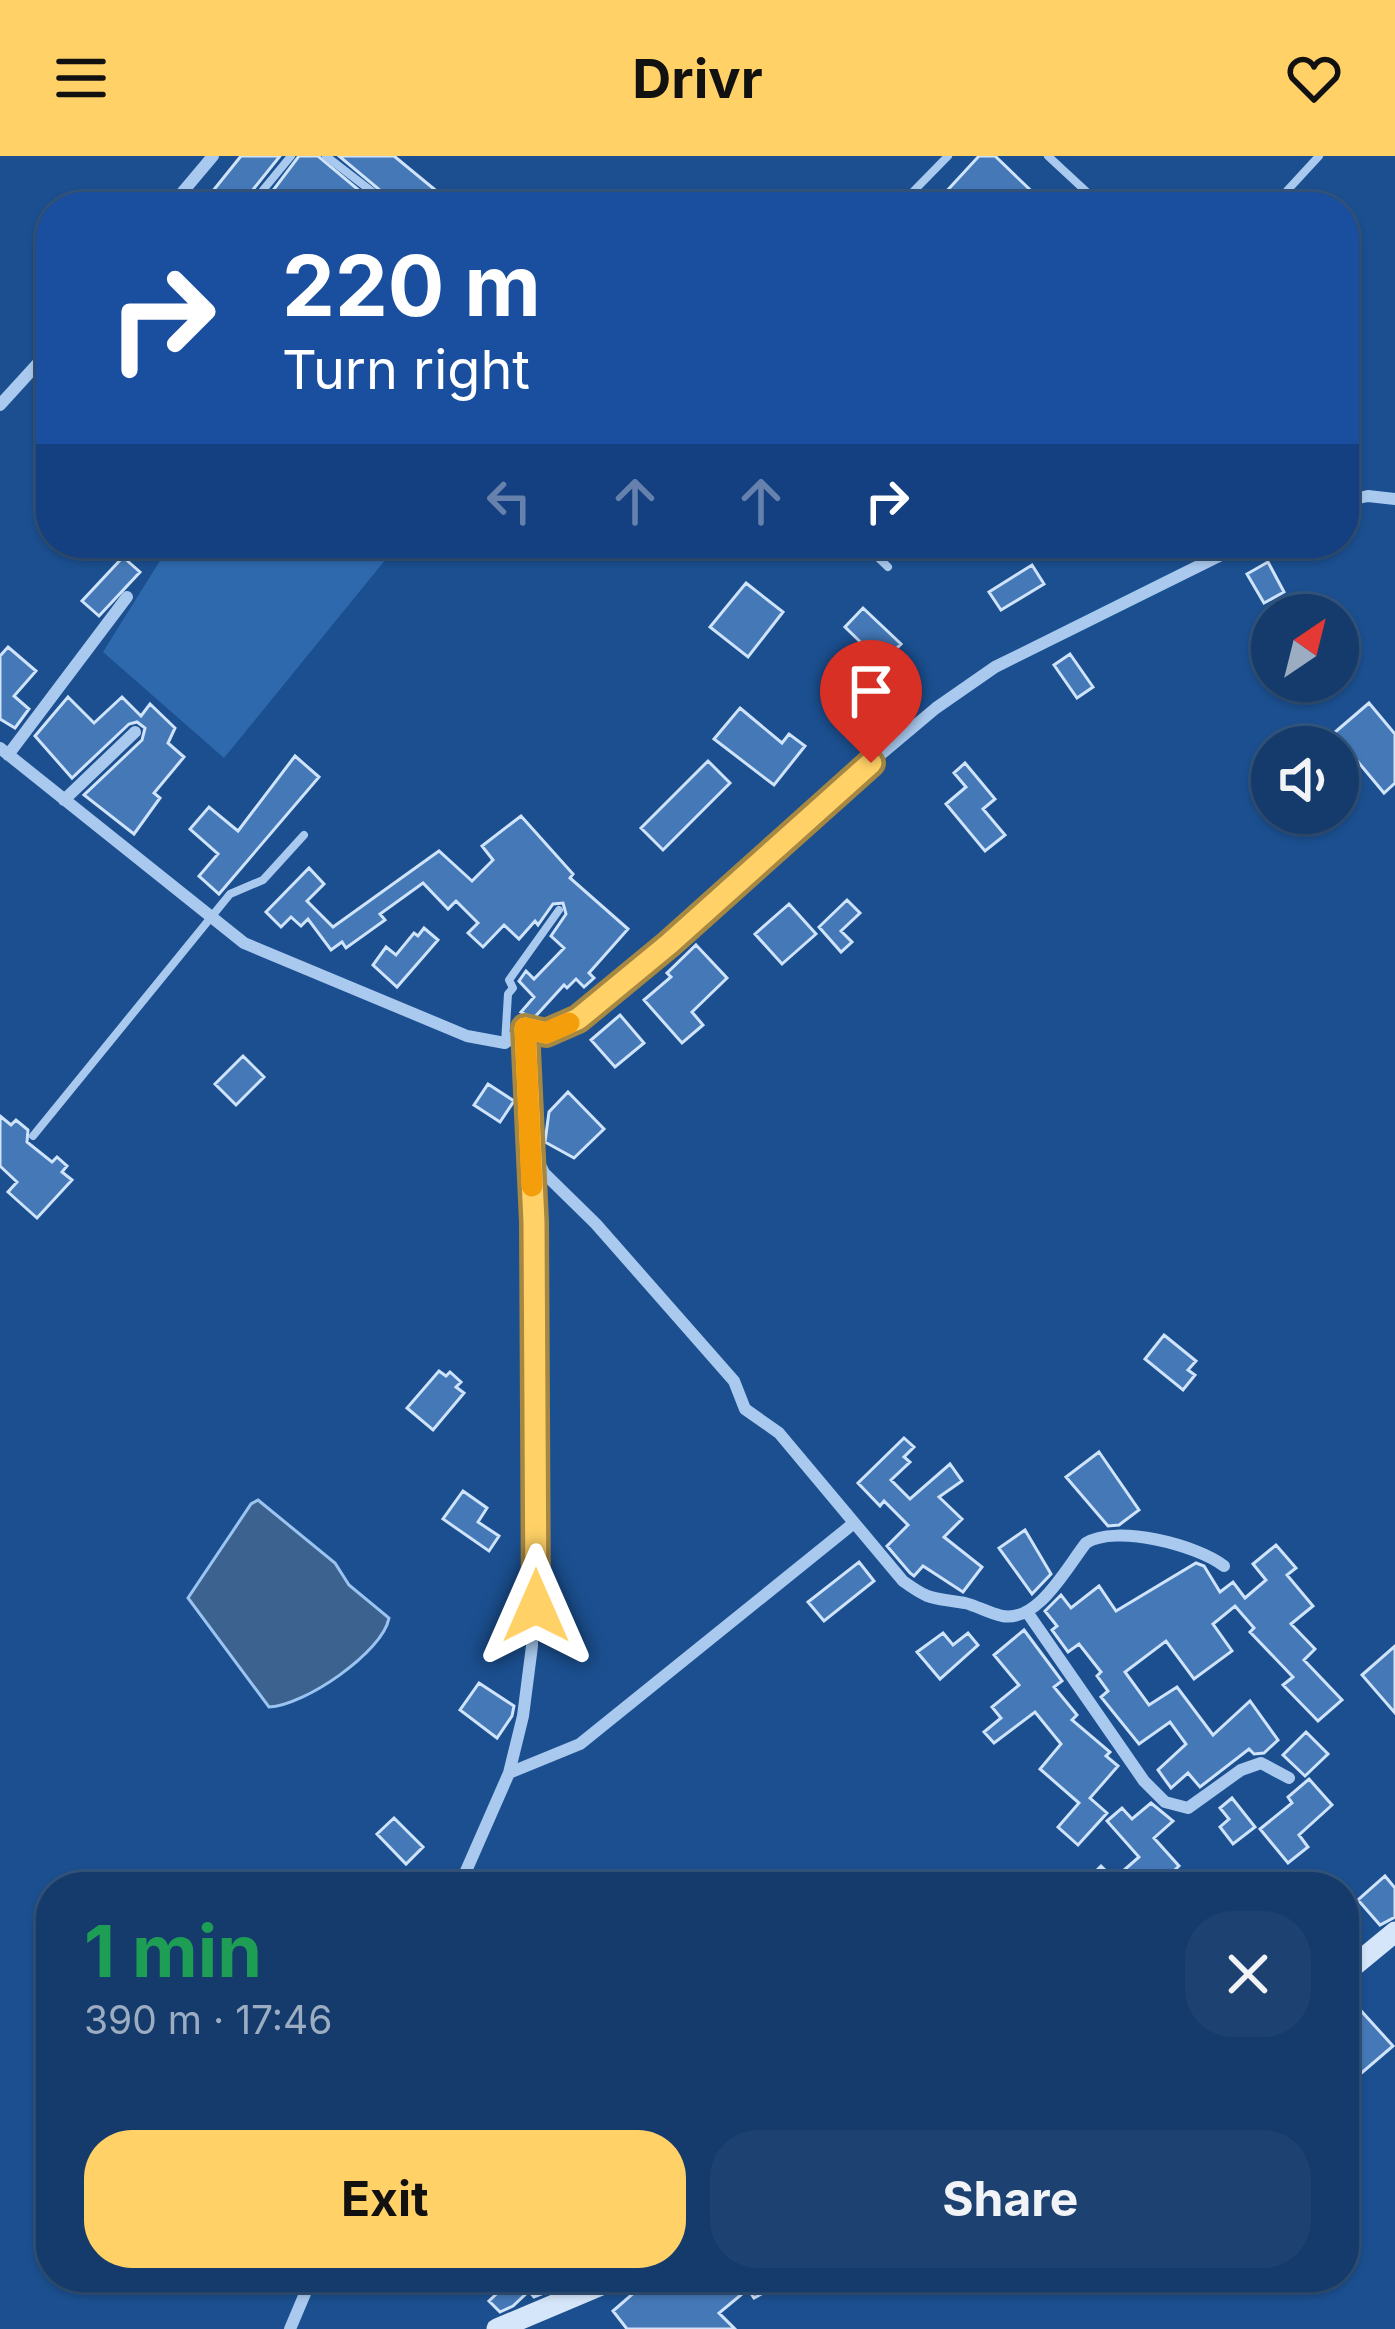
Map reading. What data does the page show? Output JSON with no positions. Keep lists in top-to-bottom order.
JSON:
{
  "north": "top right",
  "page": {
    "header": "Drivr",
    "turn": ["220 m", "Turn right"],
    "heading": ["1 min", "390 m · 17:46"],
    "buttons": ["Exit", "Share"]
  }
}
